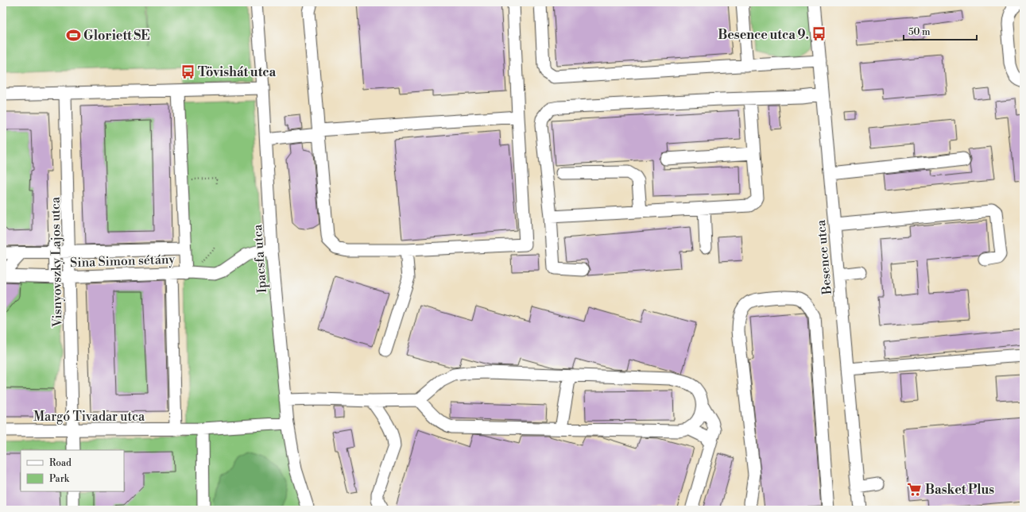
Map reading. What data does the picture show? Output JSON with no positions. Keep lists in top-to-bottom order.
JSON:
{
  "streets": {
    "street": [
      "Besence utca",
      "Ipacsfa utca",
      "Sina Simon sétány",
      "Visnyovszky Lajos utca",
      "Margó Tivadar utca"
    ]
  },
  "crossings": [
    ["Ipacsfa utca", "Sina Simon sétány"],
    ["Ipacsfa utca", "Margó Tivadar utca"],
    ["Sina Simon sétány", "Visnyovszky Lajos utca"],
    ["Visnyovszky Lajos utca", "Margó Tivadar utca"]
  ],
  "places": {
    "bus stop": ["Besence utca 9.", "Tövishát utca"],
    "sports": ["Gloriett SE"],
    "supermarket": ["Basket Plus"]
  },
  "legend": ["Road", "Park"],
  "scale_bar": "50 m"
}
